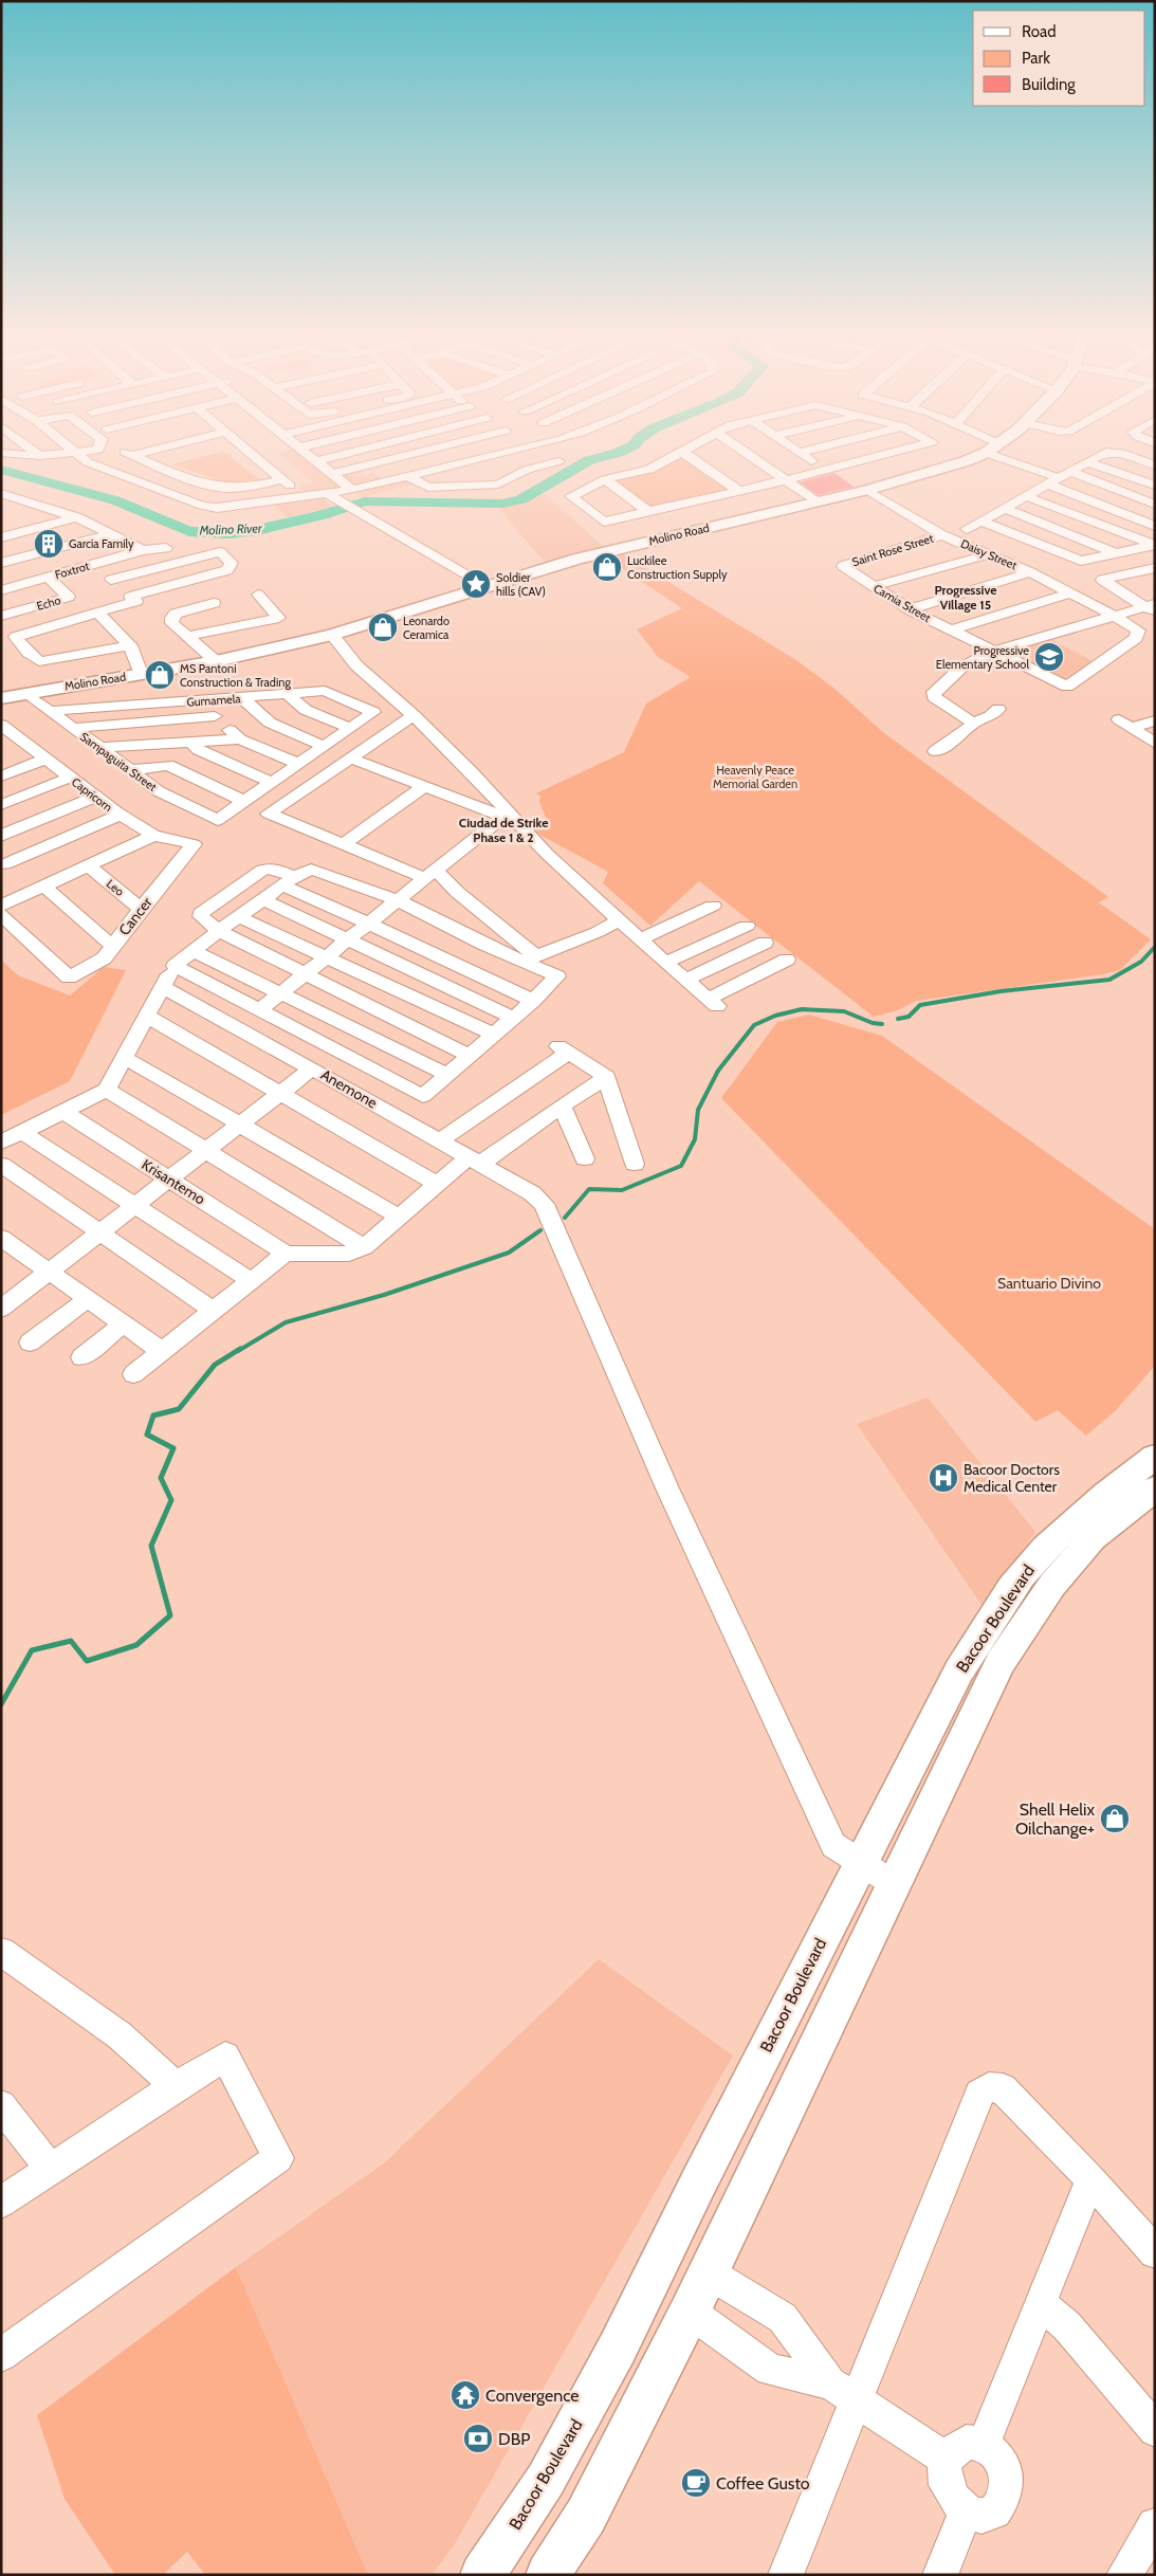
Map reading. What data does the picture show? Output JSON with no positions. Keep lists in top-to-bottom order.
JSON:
{
  "streets": {
    "main road": ["Molino Road", "Bacoor Boulevard"],
    "street": [
      "Saint Rose Street",
      "Daisy Street",
      "Foxtrot",
      "Echo",
      "Camia Street",
      "Gumamela",
      "Sampaguita Street",
      "Capricorn",
      "Leo",
      "Cancer",
      "Anemone",
      "Krisantemo"
    ]
  },
  "crossings": [
    ["Molino Road", "Daisy Street"],
    ["Molino Road", "Sampaguita Street"],
    ["Saint Rose Street", "Daisy Street"],
    ["Saint Rose Street", "Camia Street"],
    ["Daisy Street", "Camia Street"],
    ["Foxtrot", "Echo"],
    ["Gumamela", "Sampaguita Street"],
    ["Capricorn", "Cancer"],
    ["Leo", "Cancer"],
    ["Anemone", "Bacoor Boulevard"]
  ],
  "districts": ["Progressive Village 15", "Ciudad de Strike Phase 1 & 2"],
  "water": ["Molino River"],
  "parks": ["Heavenly Peace Memorial Garden", "Santuario Divino"],
  "places": {
    "building": ["Garcia Family"],
    "shop": [
      "Luckilee Construction Supply",
      "Leonardo Ceramica",
      "MS Pantoni Construction & Trading",
      "Shell Helix Oilchange+"
    ],
    "place": ["Soldier hills (CAV)"],
    "school or university": ["Progressive Elementary School"],
    "hospital": ["Bacoor Doctors Medical Center"],
    "temple": ["Convergence"],
    "bank": ["DBP"],
    "cafe": ["Coffee Gusto"]
  },
  "legend": ["Road", "Park", "Building"]
}
